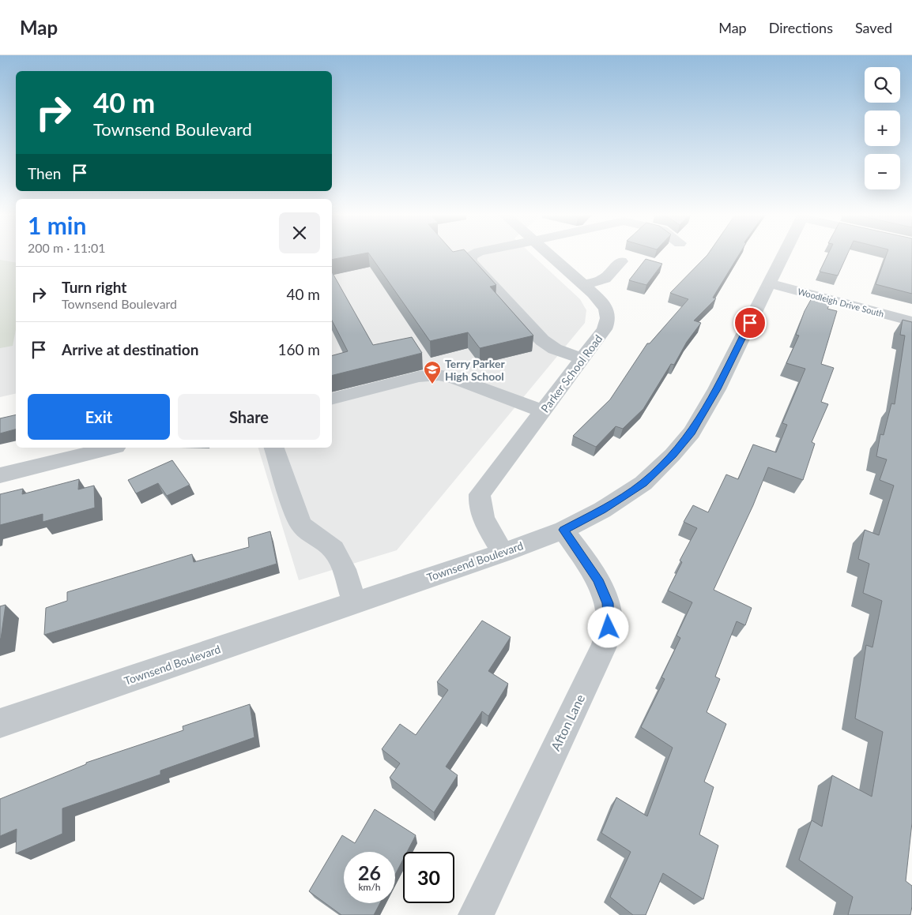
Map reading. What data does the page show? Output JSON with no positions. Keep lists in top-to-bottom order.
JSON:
{
  "streets": {
    "street": [
      "Woodleigh Drive South",
      "Parker School Road",
      "Townsend Boulevard",
      "Afton Lane"
    ]
  },
  "crossings": [
    ["Woodleigh Drive South", "Townsend Boulevard"],
    ["Parker School Road", "Townsend Boulevard"],
    ["Townsend Boulevard", "Afton Lane"]
  ],
  "places": {
    "school or university": ["Terry Parker High School"]
  },
  "page": {
    "header": "Map",
    "nav": ["Map", "Directions", "Saved"],
    "map_buttons": ["+", "−"],
    "turn": ["40 m", "Townsend Boulevard"],
    "then": "Then",
    "heading": ["1 min", "200 m · 11:01"],
    "list": [
      {
        "name": "Turn right",
        "note": "Townsend Boulevard",
        "value": "40 m"
      },
      {
        "name": "Arrive at destination",
        "value": "160 m"
      }
    ],
    "buttons": ["Exit", "Share"],
    "speed": "26 km/h",
    "limit": "30"
  }
}
